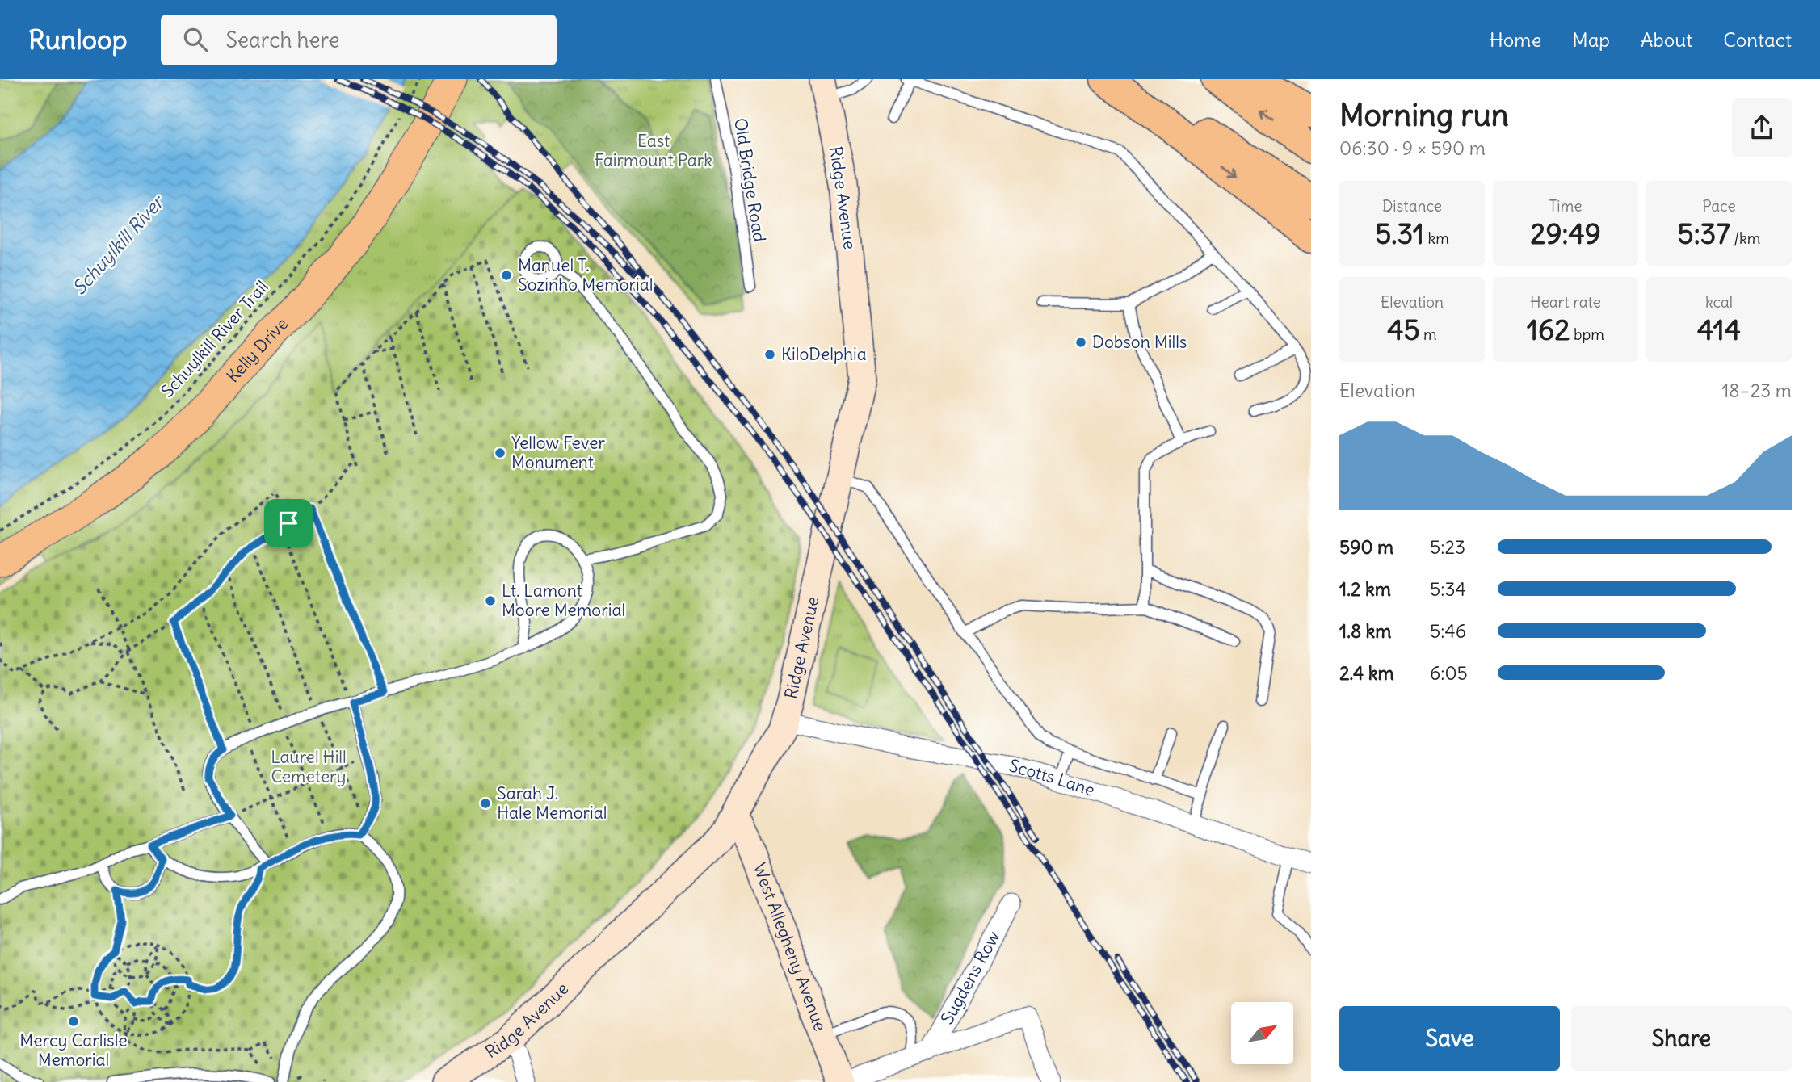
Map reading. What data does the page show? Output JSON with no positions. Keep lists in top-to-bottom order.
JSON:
{
  "streets": {
    "main road": ["Ridge Avenue", "Kelly Drive", "West Allegheny Avenue"],
    "street": ["Scotts Lane", "Sugdens Row"],
    "lane": ["Old Bridge Road"],
    "path": ["Schuylkill River Trail"]
  },
  "crossings": [
    ["Ridge Avenue", "Scotts Lane"],
    ["Ridge Avenue", "West Allegheny Avenue"]
  ],
  "water": ["Schuylkill River"],
  "parks": ["East Fairmount Park", "Laurel Hill Cemetery"],
  "places": [
    "Manuel T. Sozinho Memorial",
    "Dobson Mills",
    "KiloDelphia",
    "Yellow Fever Monument",
    "Lt. Lamont Moore Memorial",
    "Sarah J. Hale Memorial",
    "Mercy Carlisle Memorial"
  ],
  "north": "top right",
  "page": {
    "header": "Runloop",
    "search": "Search here",
    "nav": [
      "Home",
      "Map",
      "About",
      "Contact"
    ],
    "heading": ["Morning run", "06:30 · 9 × 590 m"],
    "stats": [
      ["Distance", "5.31 km"],
      ["Time", "29:49"],
      ["Pace", "5:37 /km"],
      ["Elevation", "45 m"],
      ["Heart rate", "162 bpm"],
      ["kcal", "414"]
    ],
    "chart": ["Elevation", "18–23 m"],
    "list": [
      {
        "name": "590 m",
        "note": "5:23"
      },
      {
        "name": "1.2 km",
        "note": "5:34"
      },
      {
        "name": "1.8 km",
        "note": "5:46"
      },
      {
        "name": "2.4 km",
        "note": "6:05"
      }
    ],
    "buttons": ["Save", "Share"]
  }
}
